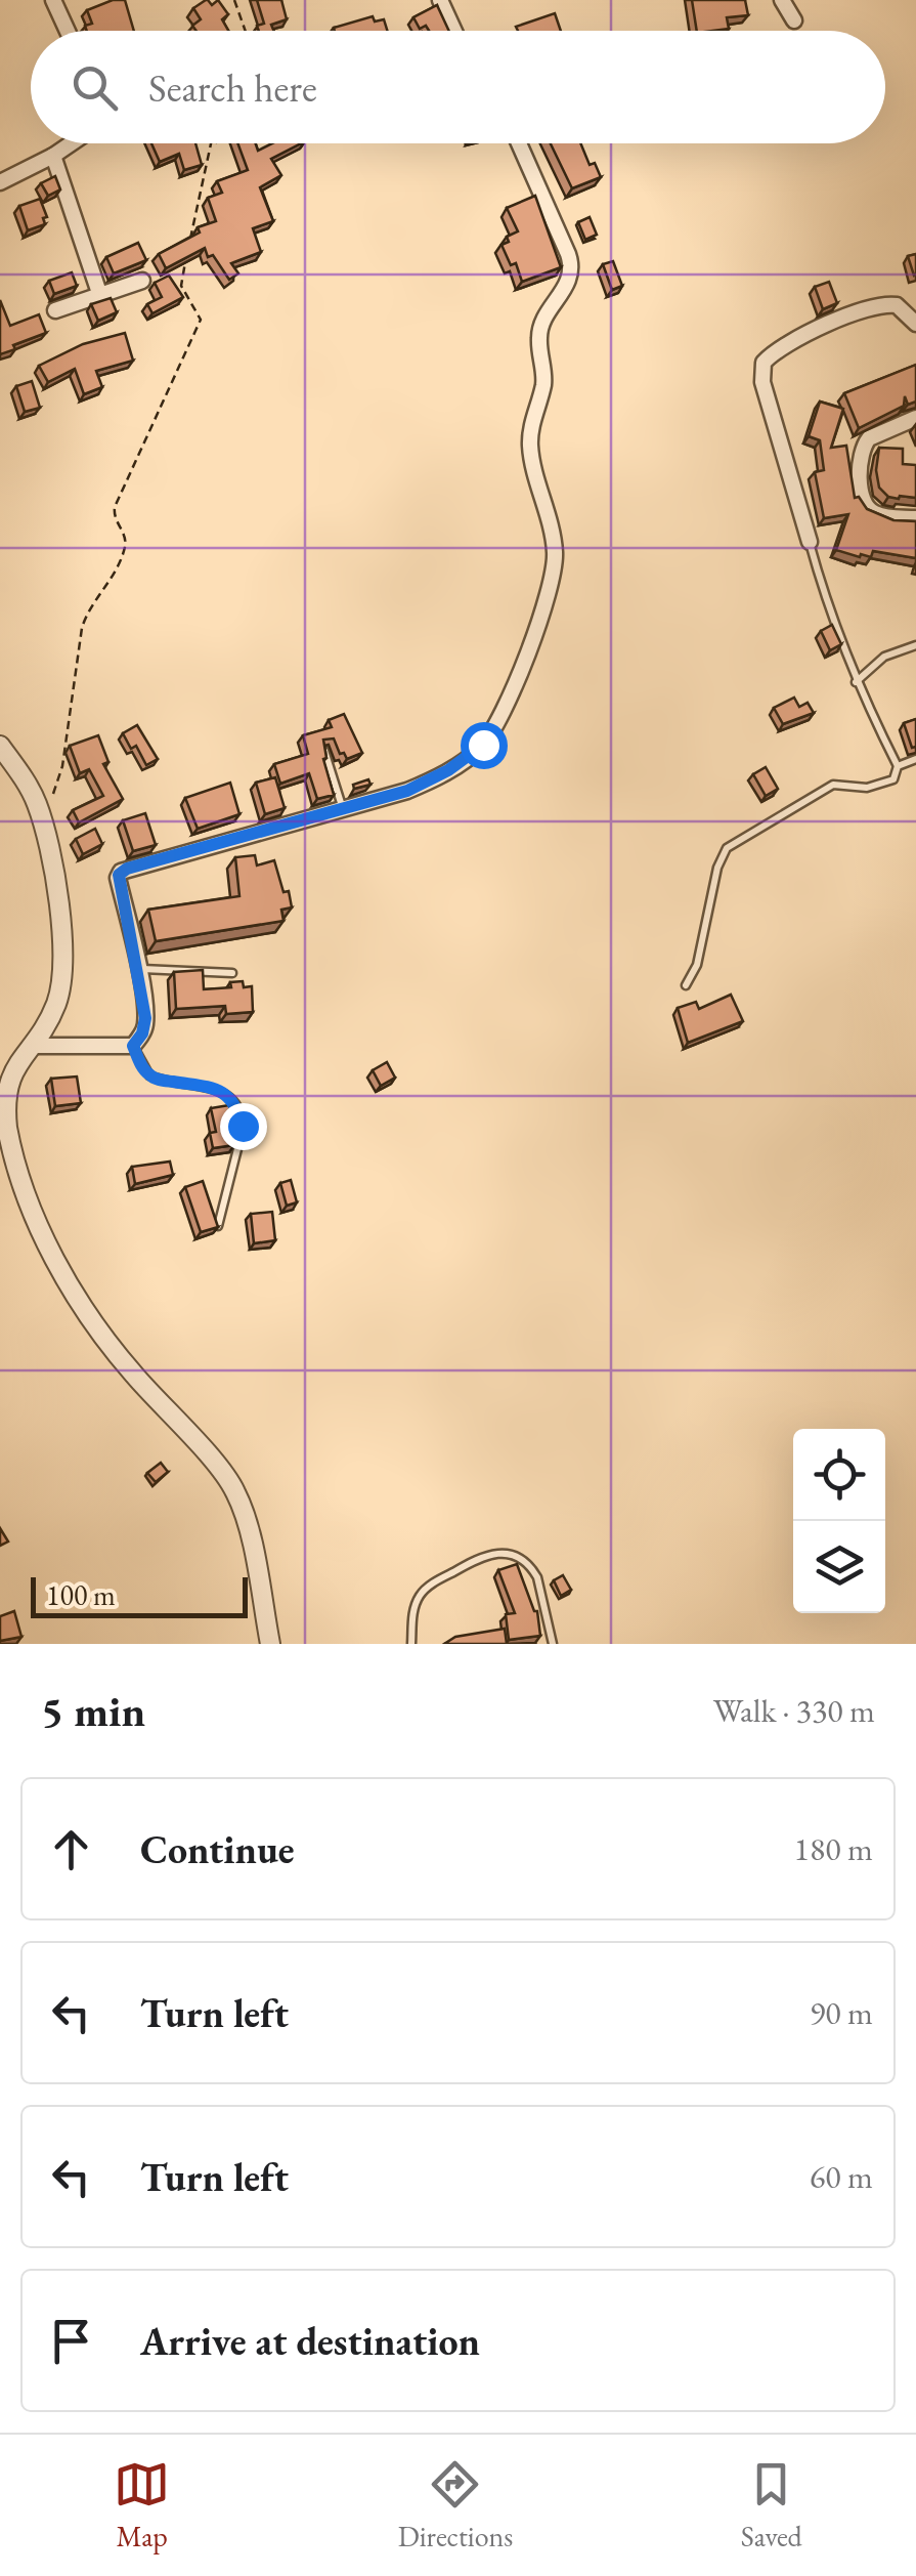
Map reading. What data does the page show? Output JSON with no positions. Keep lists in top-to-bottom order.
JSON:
{
  "scale_bar": "100 m",
  "page": {
    "search": "Search here",
    "scale": "100 m",
    "heading": ["5 min", "Walk · 330 m"],
    "list": [
      ["Continue", "180 m"],
      ["Turn left", "90 m"],
      ["Turn left", "60 m"],
      "Arrive at destination"
    ],
    "nav": ["Map", "Directions", "Saved"]
  }
}
